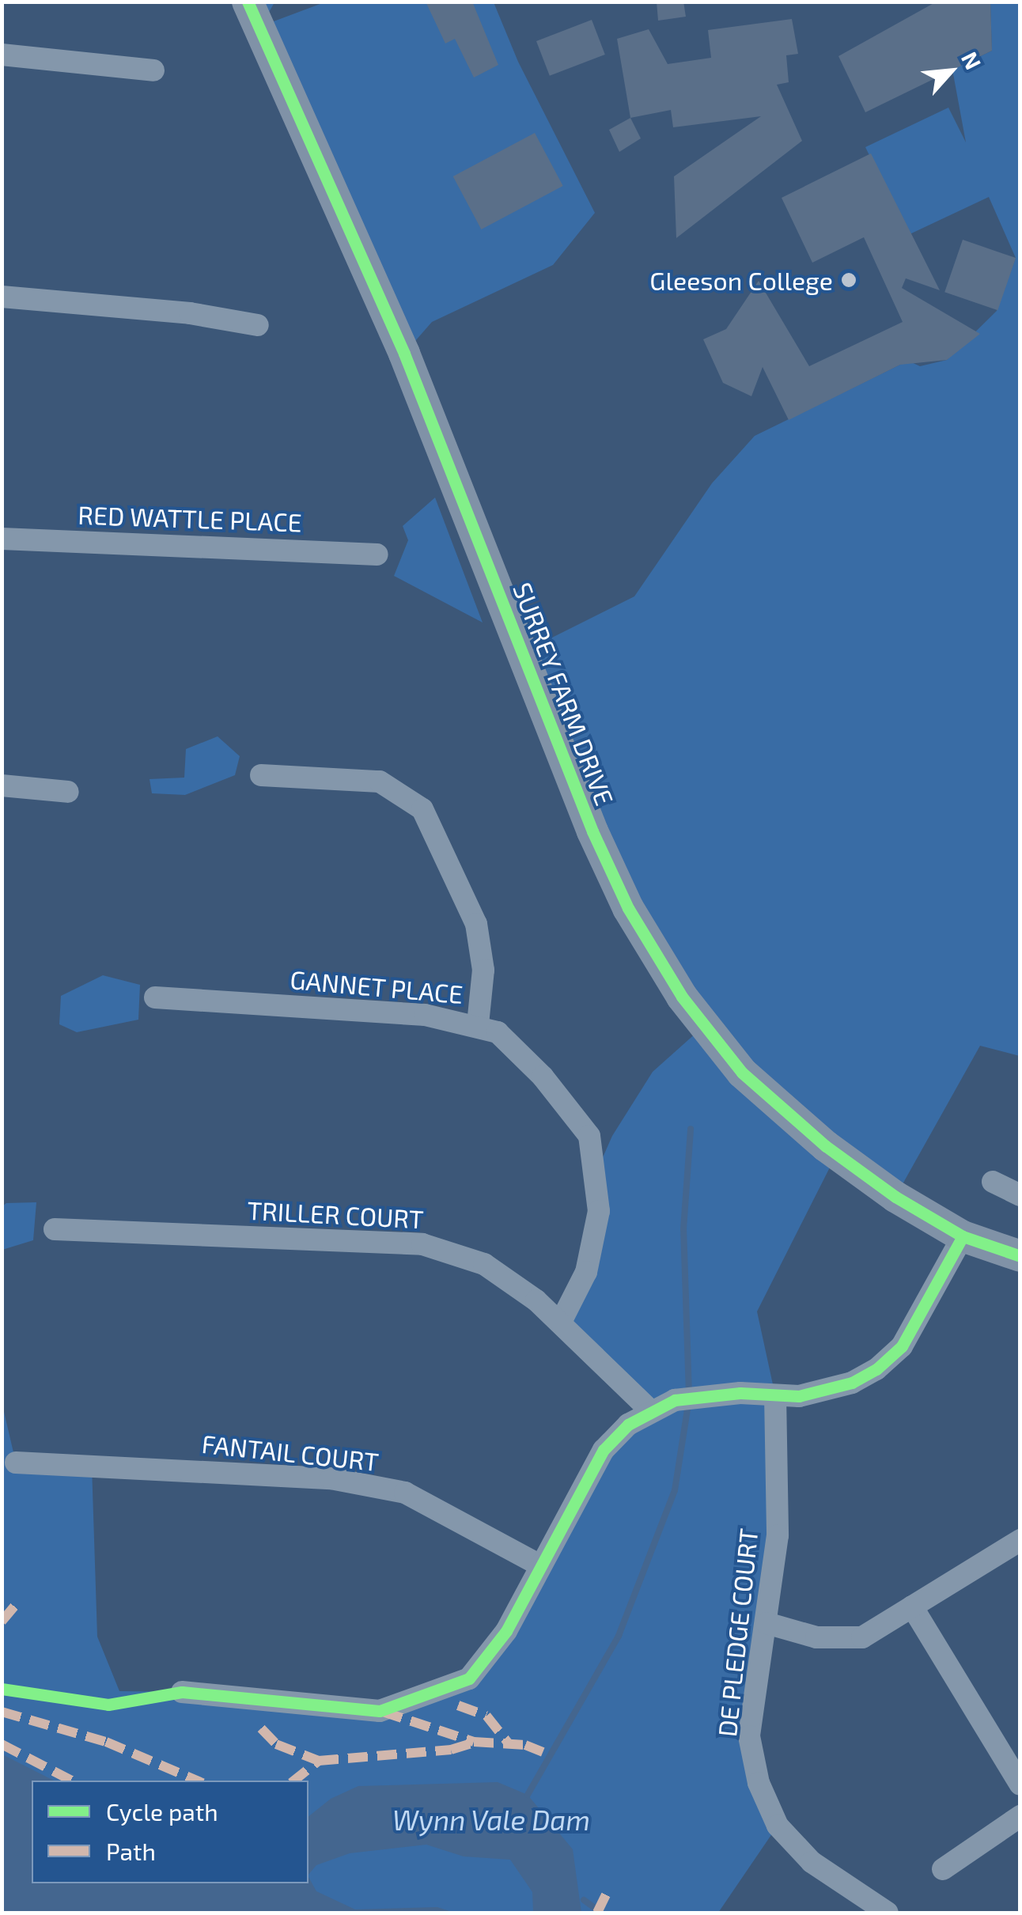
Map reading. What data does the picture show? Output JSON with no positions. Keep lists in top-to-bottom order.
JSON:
{
  "streets": {
    "street": [
      "RED WATTLE PLACE",
      "SURREY FARM DRIVE",
      "GANNET PLACE",
      "TRILLER COURT",
      "FANTAIL COURT",
      "DE PLEDGE COURT"
    ]
  },
  "crossings": [
    ["GANNET PLACE", "TRILLER COURT"]
  ],
  "water": ["Wynn Vale Dam"],
  "places": ["Gleeson College"],
  "legend": ["Cycle path", "Path"],
  "north": "top right"
}
